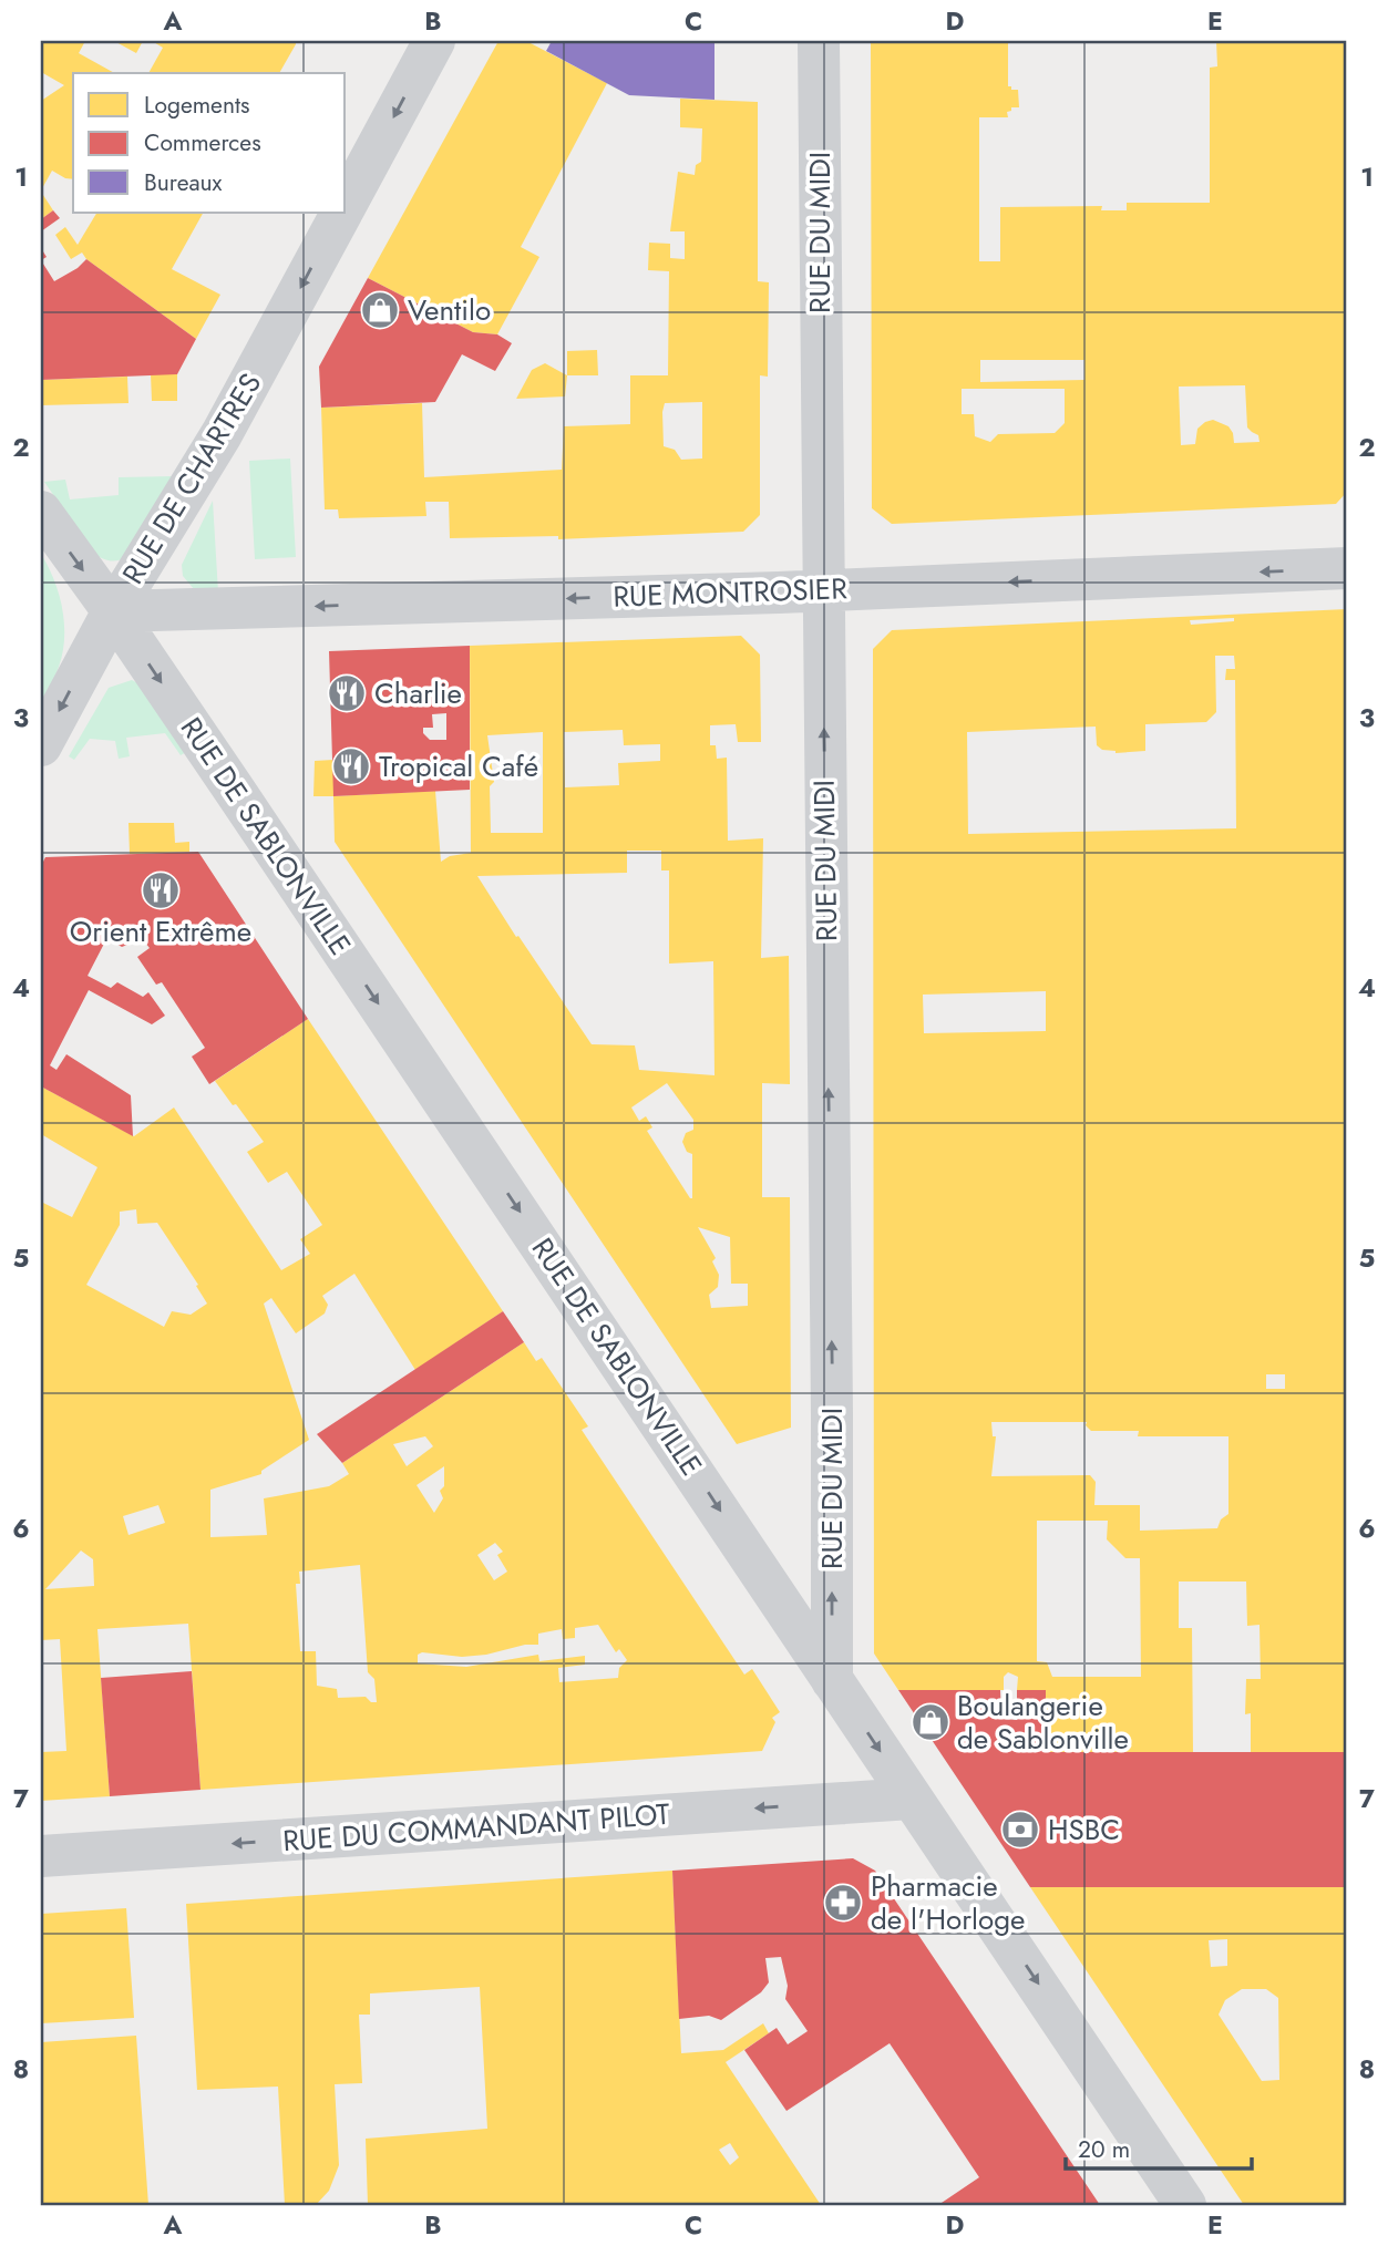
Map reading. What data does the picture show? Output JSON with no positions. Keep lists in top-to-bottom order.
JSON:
{
  "streets": {
    "street": [
      "RUE DU MIDI",
      "RUE DE CHARTRES",
      "RUE MONTROSIER",
      "RUE DE SABLONVILLE",
      "RUE DU COMMANDANT PILOT"
    ]
  },
  "crossings": [
    ["RUE DU MIDI", "RUE MONTROSIER"],
    ["RUE DU MIDI", "RUE DE SABLONVILLE"],
    ["RUE DE CHARTRES", "RUE MONTROSIER"],
    ["RUE DE CHARTRES", "RUE DE SABLONVILLE"],
    ["RUE MONTROSIER", "RUE DE SABLONVILLE"],
    ["RUE DE SABLONVILLE", "RUE DU COMMANDANT PILOT"]
  ],
  "one_way": [
    "RUE DU MIDI",
    "RUE DE CHARTRES",
    "RUE MONTROSIER",
    "RUE DE SABLONVILLE",
    "RUE DU COMMANDANT PILOT"
  ],
  "places": {
    "shop": ["Ventilo", "Boulangerie de Sablonville"],
    "restaurant": ["Charlie", "Tropical Café", "Orient Extrême"],
    "bank": ["HSBC"],
    "pharmacy": ["Pharmacie de l'Horloge"]
  },
  "legend": ["Logements", "Commerces", "Bureaux"],
  "scale_bar": "20 m",
  "grid": {
    "columns": [
      "A",
      "B",
      "C",
      "D",
      "E"
    ],
    "rows": [
      "1",
      "2",
      "3",
      "4",
      "5",
      "6",
      "7",
      "8"
    ]
  }
}
